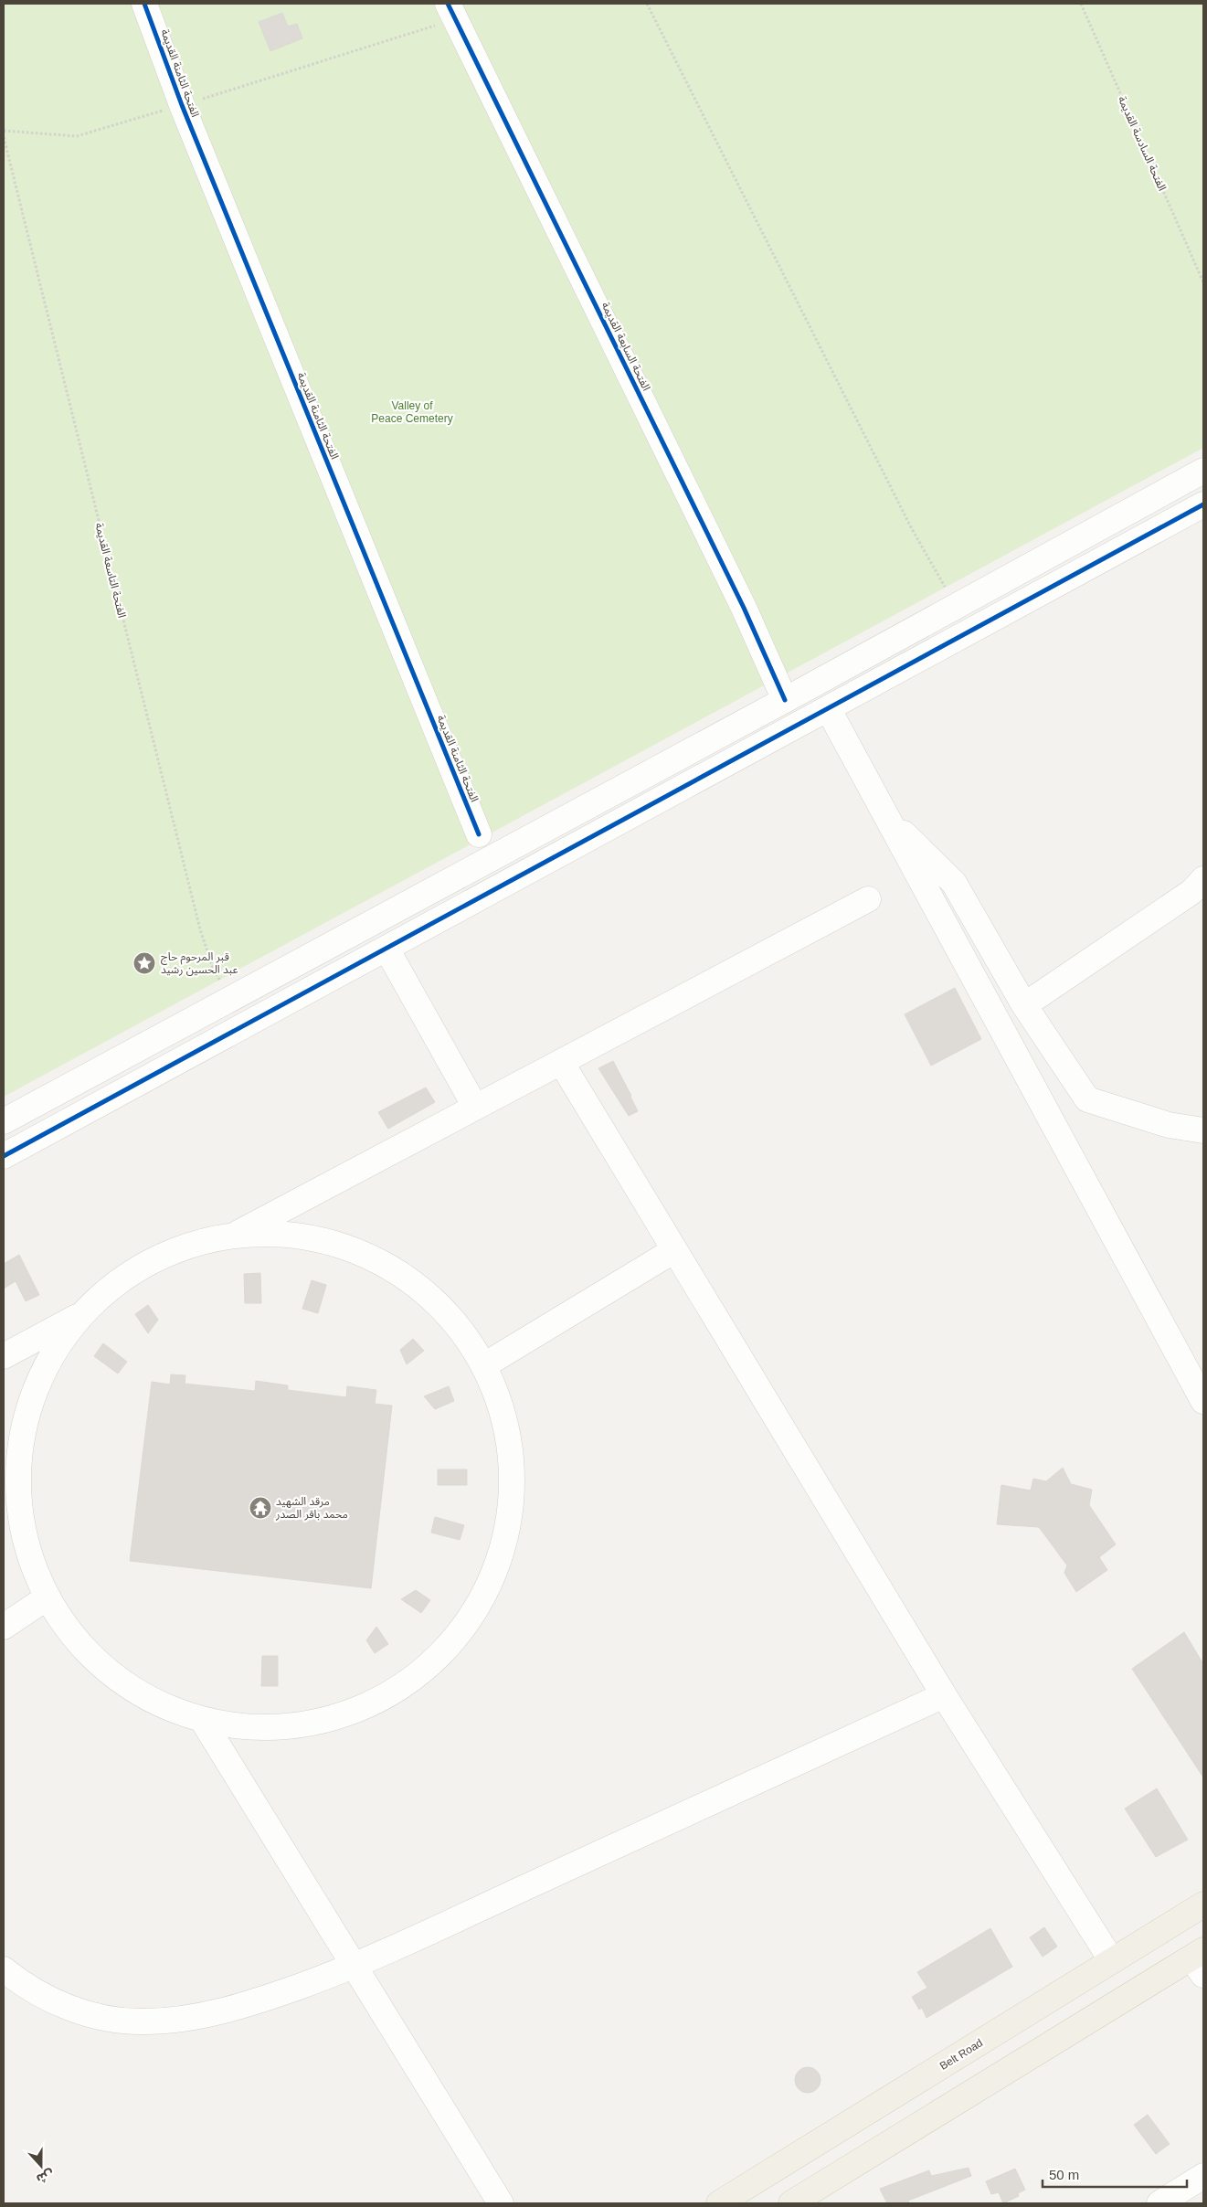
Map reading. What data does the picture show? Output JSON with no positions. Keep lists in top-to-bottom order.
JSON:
{
  "streets": {
    "main road": ["Belt Road"],
    "street": ["الفتحة الثامنة القديمة", "الفتحة السابعة القديمة"],
    "path": ["الفتحة السادسة القديمة", "الفتحة التاسعة القديمة"]
  },
  "parks": ["Valley of Peace Cemetery"],
  "places": {
    "place": ["قبر المرحوم حاج عبد الحسين رشيد"],
    "temple": ["مرقد الشهيد محمد باقر الصدر"]
  },
  "scale_bar": "50 m",
  "north": "bottom"
}
